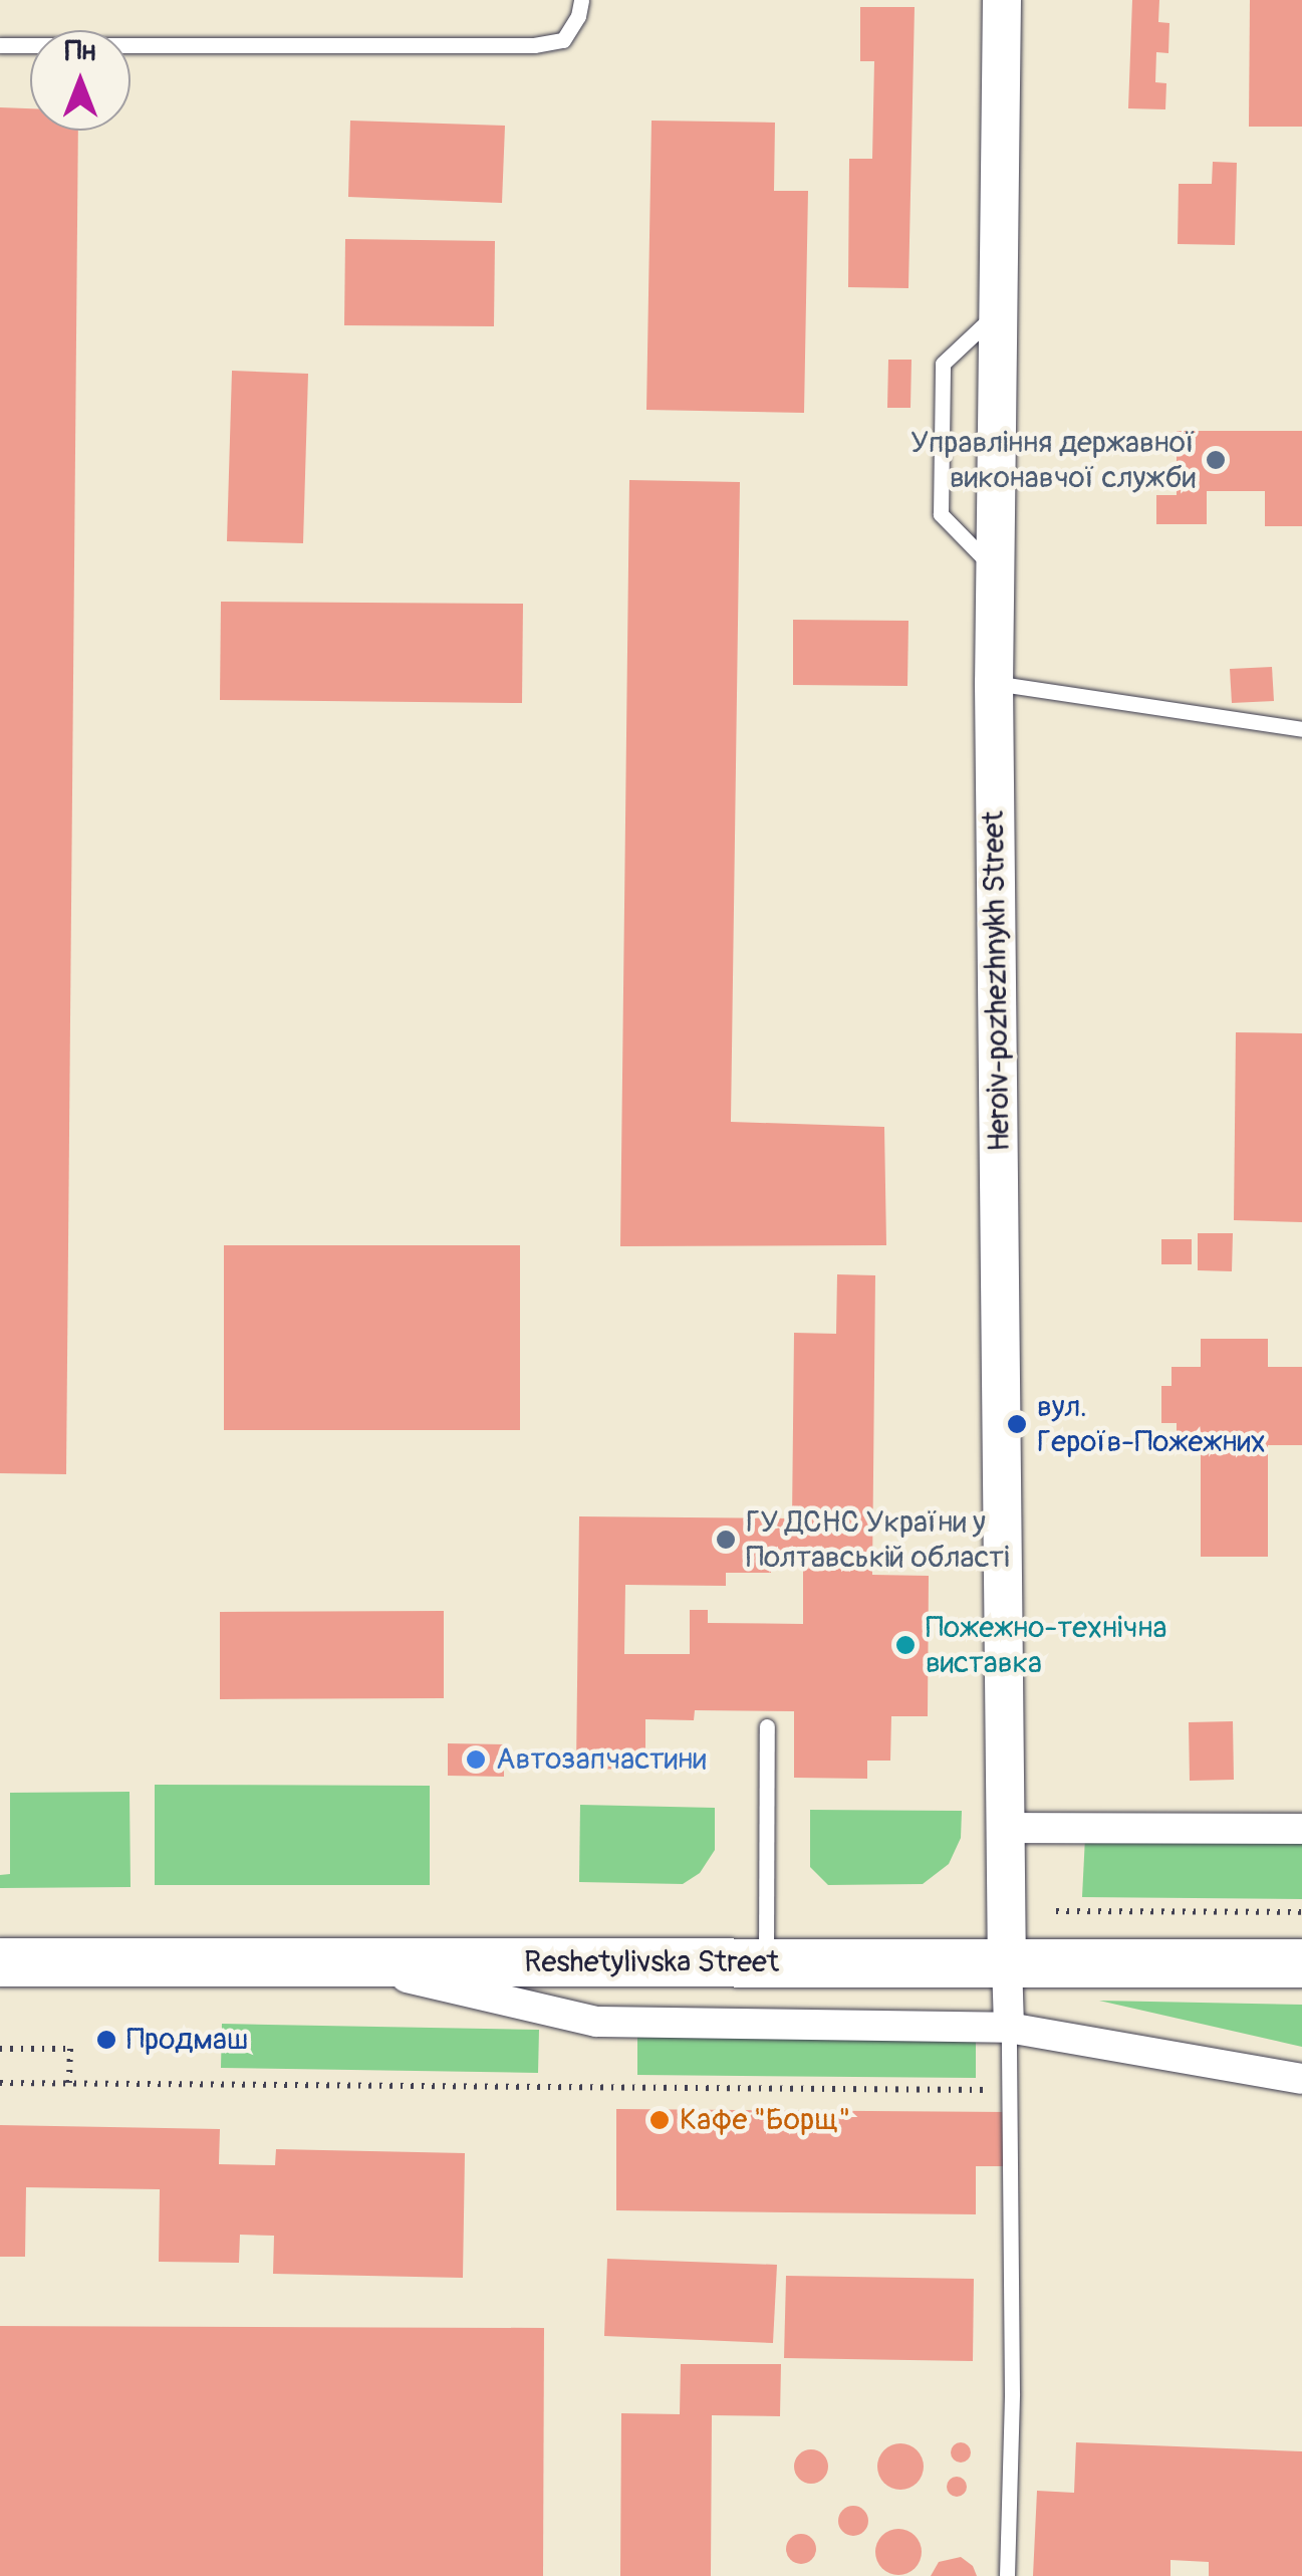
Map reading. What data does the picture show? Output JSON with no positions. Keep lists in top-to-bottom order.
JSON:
{
  "streets": {
    "main road": ["Reshetylivska Street"],
    "street": ["Heroiv-pozhezhnykh Street"]
  },
  "crossings": [
    ["Heroiv-pozhezhnykh Street", "Reshetylivska Street"]
  ],
  "places": [
    "Управління державної виконавчої служби",
    "вул. Героїв-Пожежних",
    "ГУ ДСНС України у Полтавській області",
    "Пожежно-технічна виставка",
    "Автозапчастини",
    "Продмаш",
    "Кафе \"Борщ\""
  ],
  "north": "top"
}
